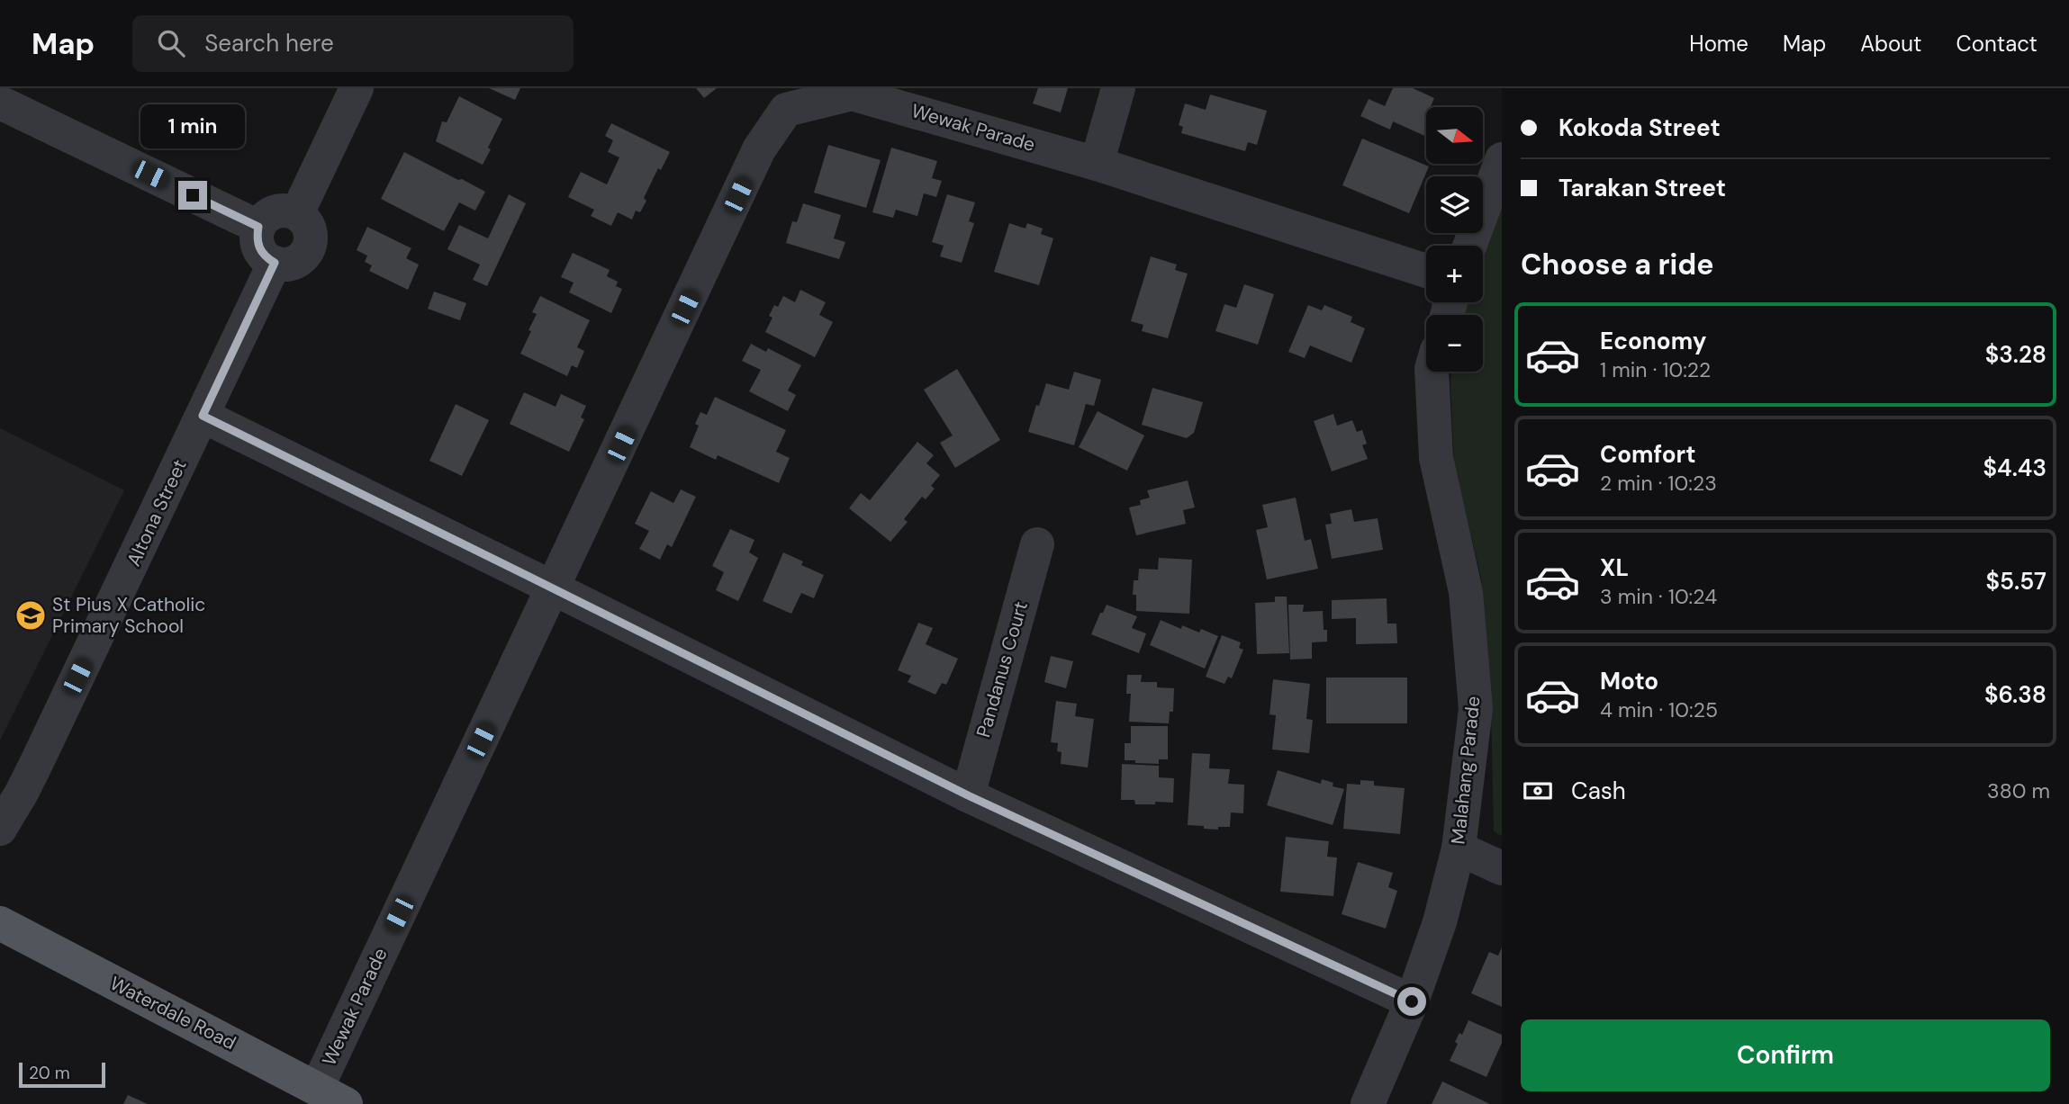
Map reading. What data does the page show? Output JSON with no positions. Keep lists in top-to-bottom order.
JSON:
{
  "streets": {
    "main road": ["Waterdale Road"],
    "street": [
      "Wewak Parade",
      "Altona Street",
      "Pandanus Court",
      "Malahang Parade"
    ]
  },
  "crossings": [
    ["Wewak Parade", "Waterdale Road"]
  ],
  "places": {
    "school or university": ["St Pius X Catholic Primary School"]
  },
  "scale_bar": "20 m",
  "north": "right",
  "page": {
    "header": "Map",
    "search": "Search here",
    "nav": [
      "Home",
      "Map",
      "About",
      "Contact"
    ],
    "banner": ["Kokoda Street", "Tarakan Street"],
    "bubble": "1 min",
    "map_buttons": ["+", "−"],
    "heading": "Choose a ride",
    "list": [
      {
        "name": "Economy",
        "note": "1 min · 10:22",
        "value": "$3.28"
      },
      {
        "name": "Comfort",
        "note": "2 min · 10:23",
        "value": "$4.43"
      },
      {
        "name": "XL",
        "note": "3 min · 10:24",
        "value": "$5.57"
      },
      {
        "name": "Moto",
        "note": "4 min · 10:25",
        "value": "$6.38"
      }
    ],
    "pay": ["Cash", "380 m"],
    "buttons": "Confirm",
    "scale": "20 m"
  }
}
